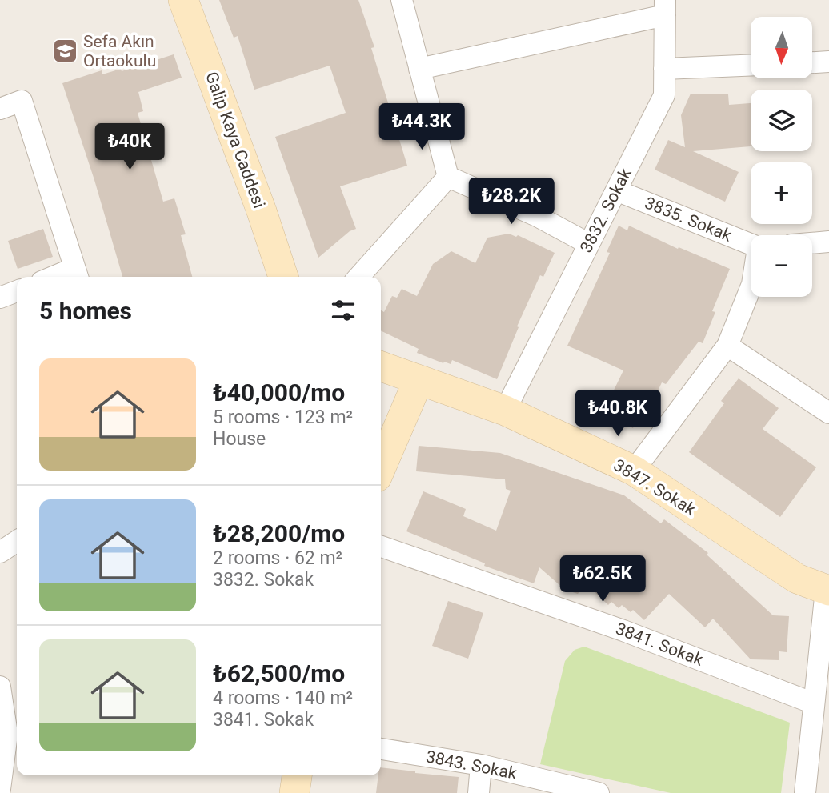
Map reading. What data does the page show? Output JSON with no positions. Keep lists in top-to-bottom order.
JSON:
{
  "streets": {
    "street": [
      "Galip Kaya Caddesi",
      "3832. Sokak",
      "3835. Sokak",
      "3847. Sokak",
      "3841. Sokak",
      "3843. Sokak"
    ]
  },
  "crossings": [
    ["3832. Sokak", "3835. Sokak"],
    ["3832. Sokak", "3847. Sokak"]
  ],
  "places": {
    "school or university": ["Sefa Akın Ortaokulu"]
  },
  "north": "bottom",
  "page": {
    "map_buttons": ["+", "−"],
    "price": [
      "₺44.3K",
      "₺40K",
      "₺28.2K",
      "₺40.8K",
      "₺62.5K"
    ],
    "heading": "5 homes",
    "list": [
      {
        "name": "₺40,000/mo",
        "note": "5 rooms · 123 m² · House"
      },
      {
        "name": "₺28,200/mo",
        "note": "2 rooms · 62 m² · 3832. Sokak"
      },
      {
        "name": "₺62,500/mo",
        "note": "4 rooms · 140 m² · 3841. Sokak"
      }
    ]
  }
}
